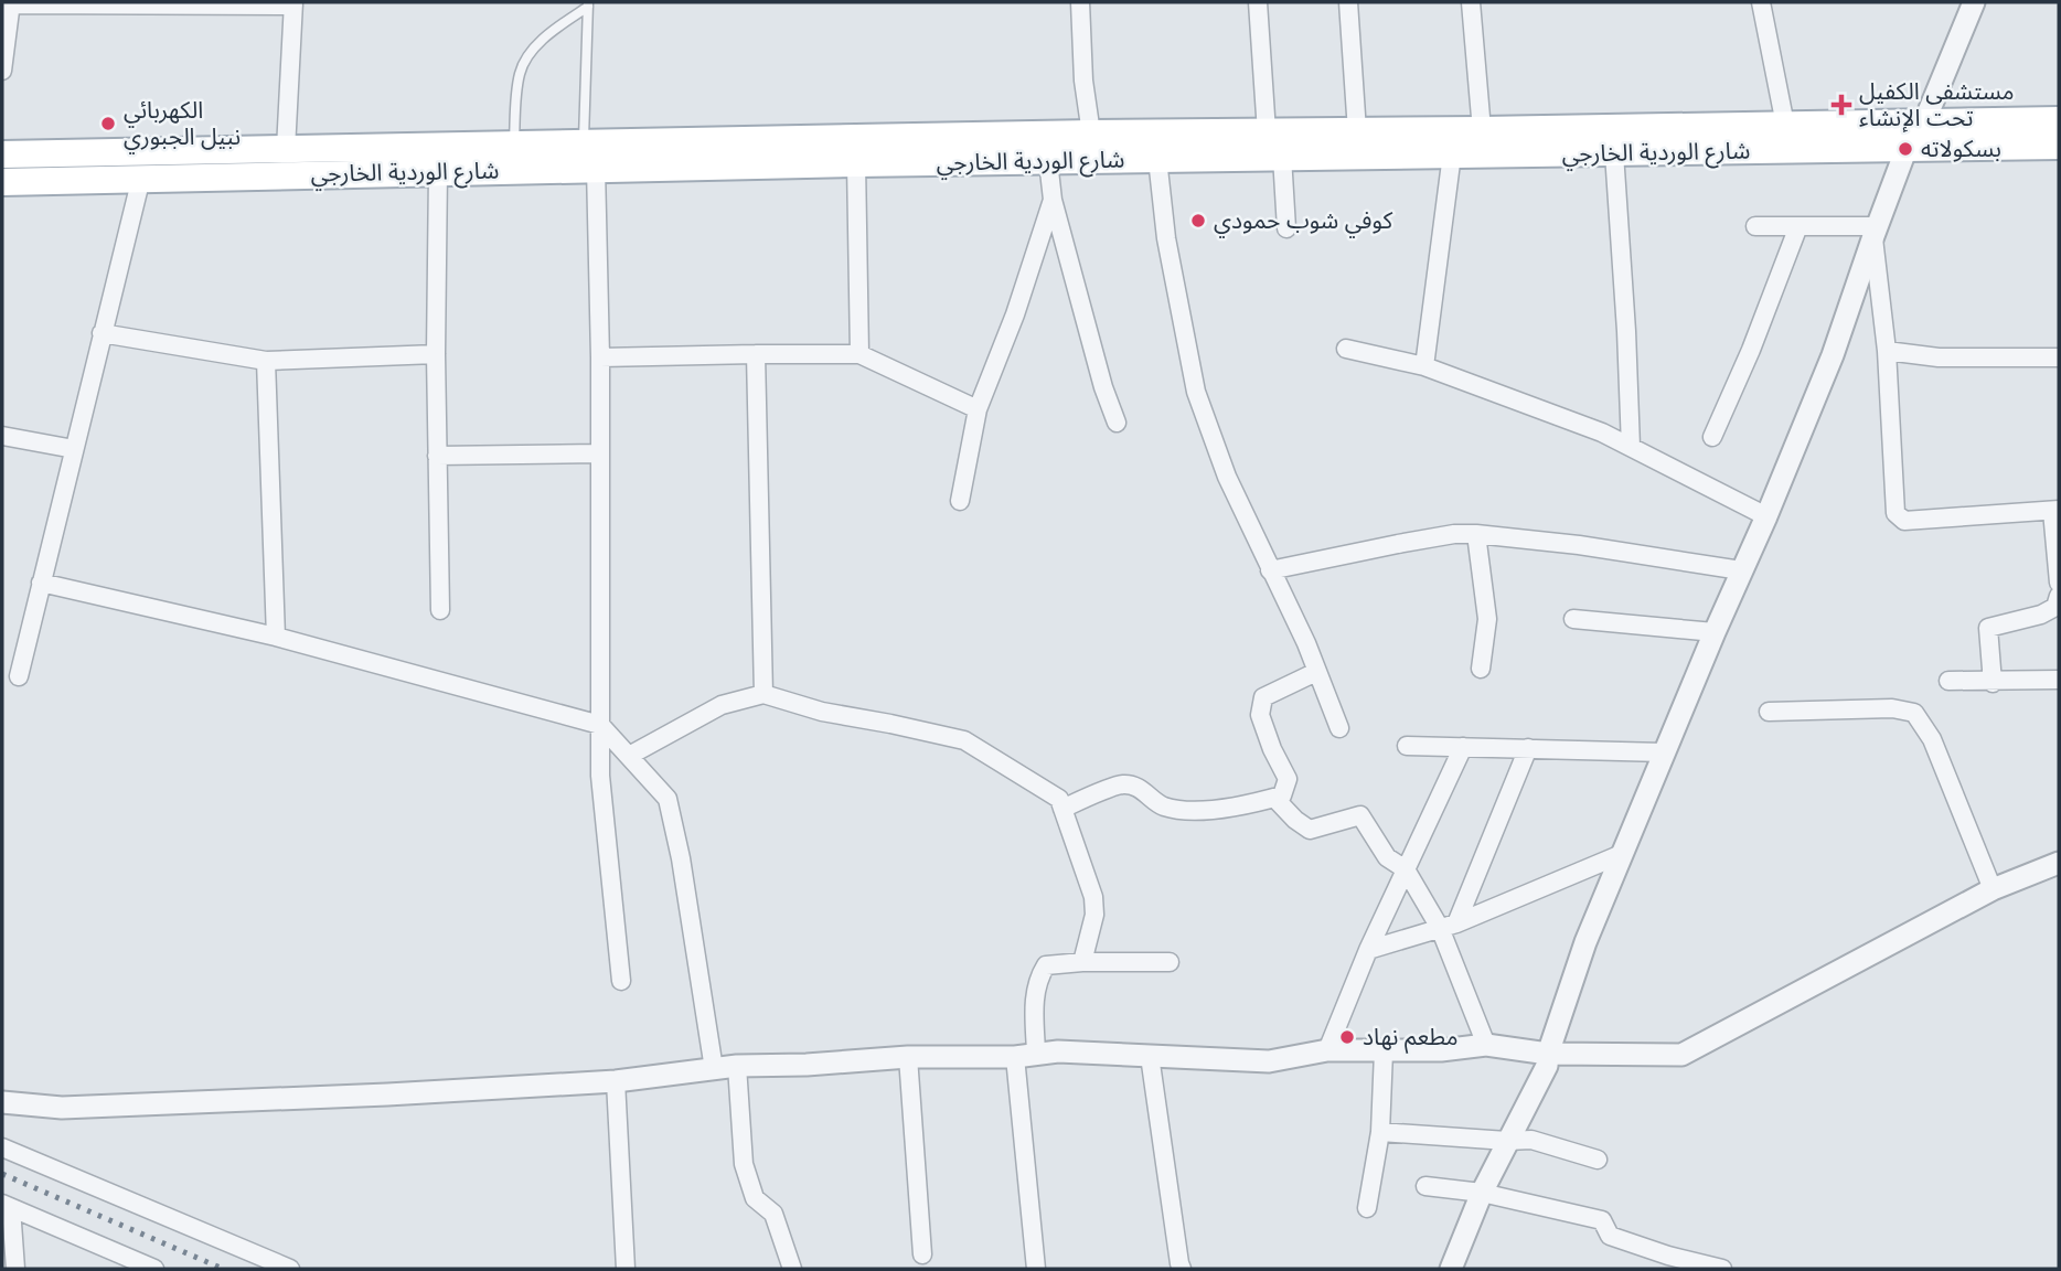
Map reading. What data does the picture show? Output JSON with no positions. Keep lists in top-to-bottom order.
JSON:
{
  "streets": {
    "main road": ["شارع الوردية الخارجي"]
  },
  "places": {
    "health": ["مستشفى الكفيل تحت الإنشاء"],
    "other": [
      "الكهربائي نبيل الجبوري",
      "بسكولاته",
      "كوفي شوب حمودي",
      "مطعم نهاد"
    ]
  }
}
